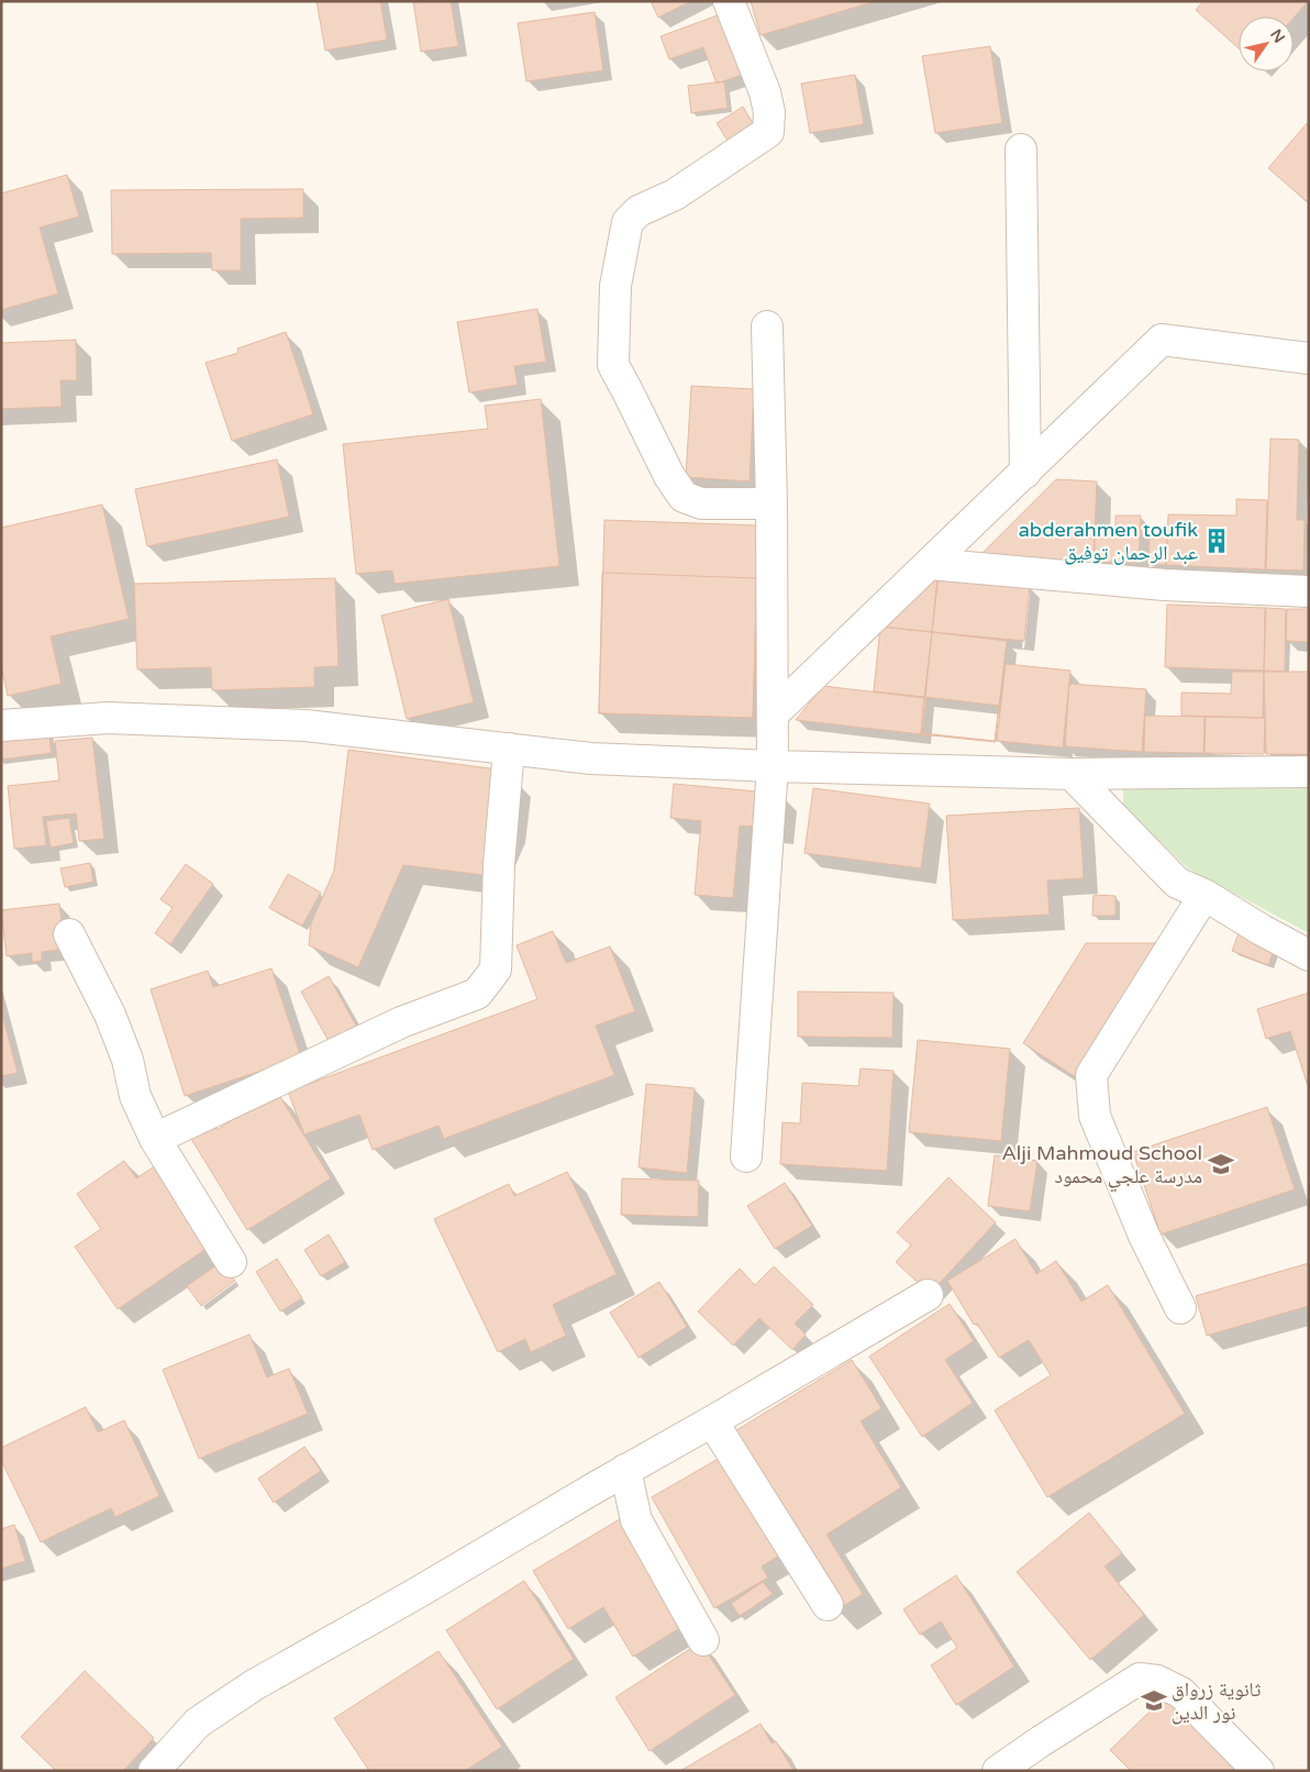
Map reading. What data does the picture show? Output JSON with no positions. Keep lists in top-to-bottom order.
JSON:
{
  "places": {
    "building": ["abderahmen toufik عبد الرحمان توفيق"],
    "school or university": ["Alji Mahmoud School مدرسة علجي محمود", "ثانوية زرواق نور الدين"]
  },
  "north": "top right"
}
